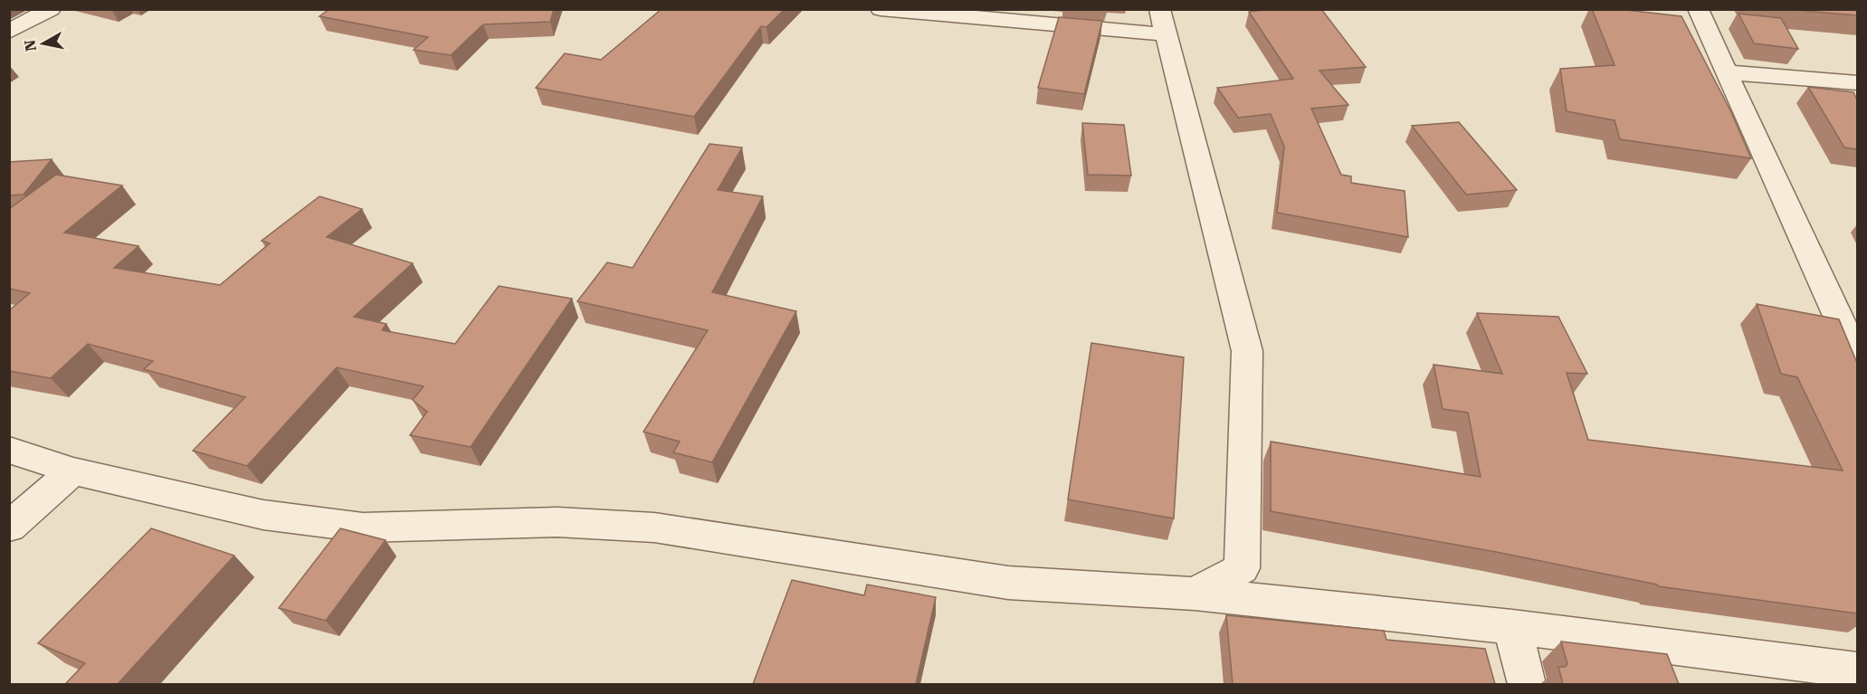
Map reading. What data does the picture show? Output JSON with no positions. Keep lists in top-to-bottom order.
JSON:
{
  "north": "left"
}
